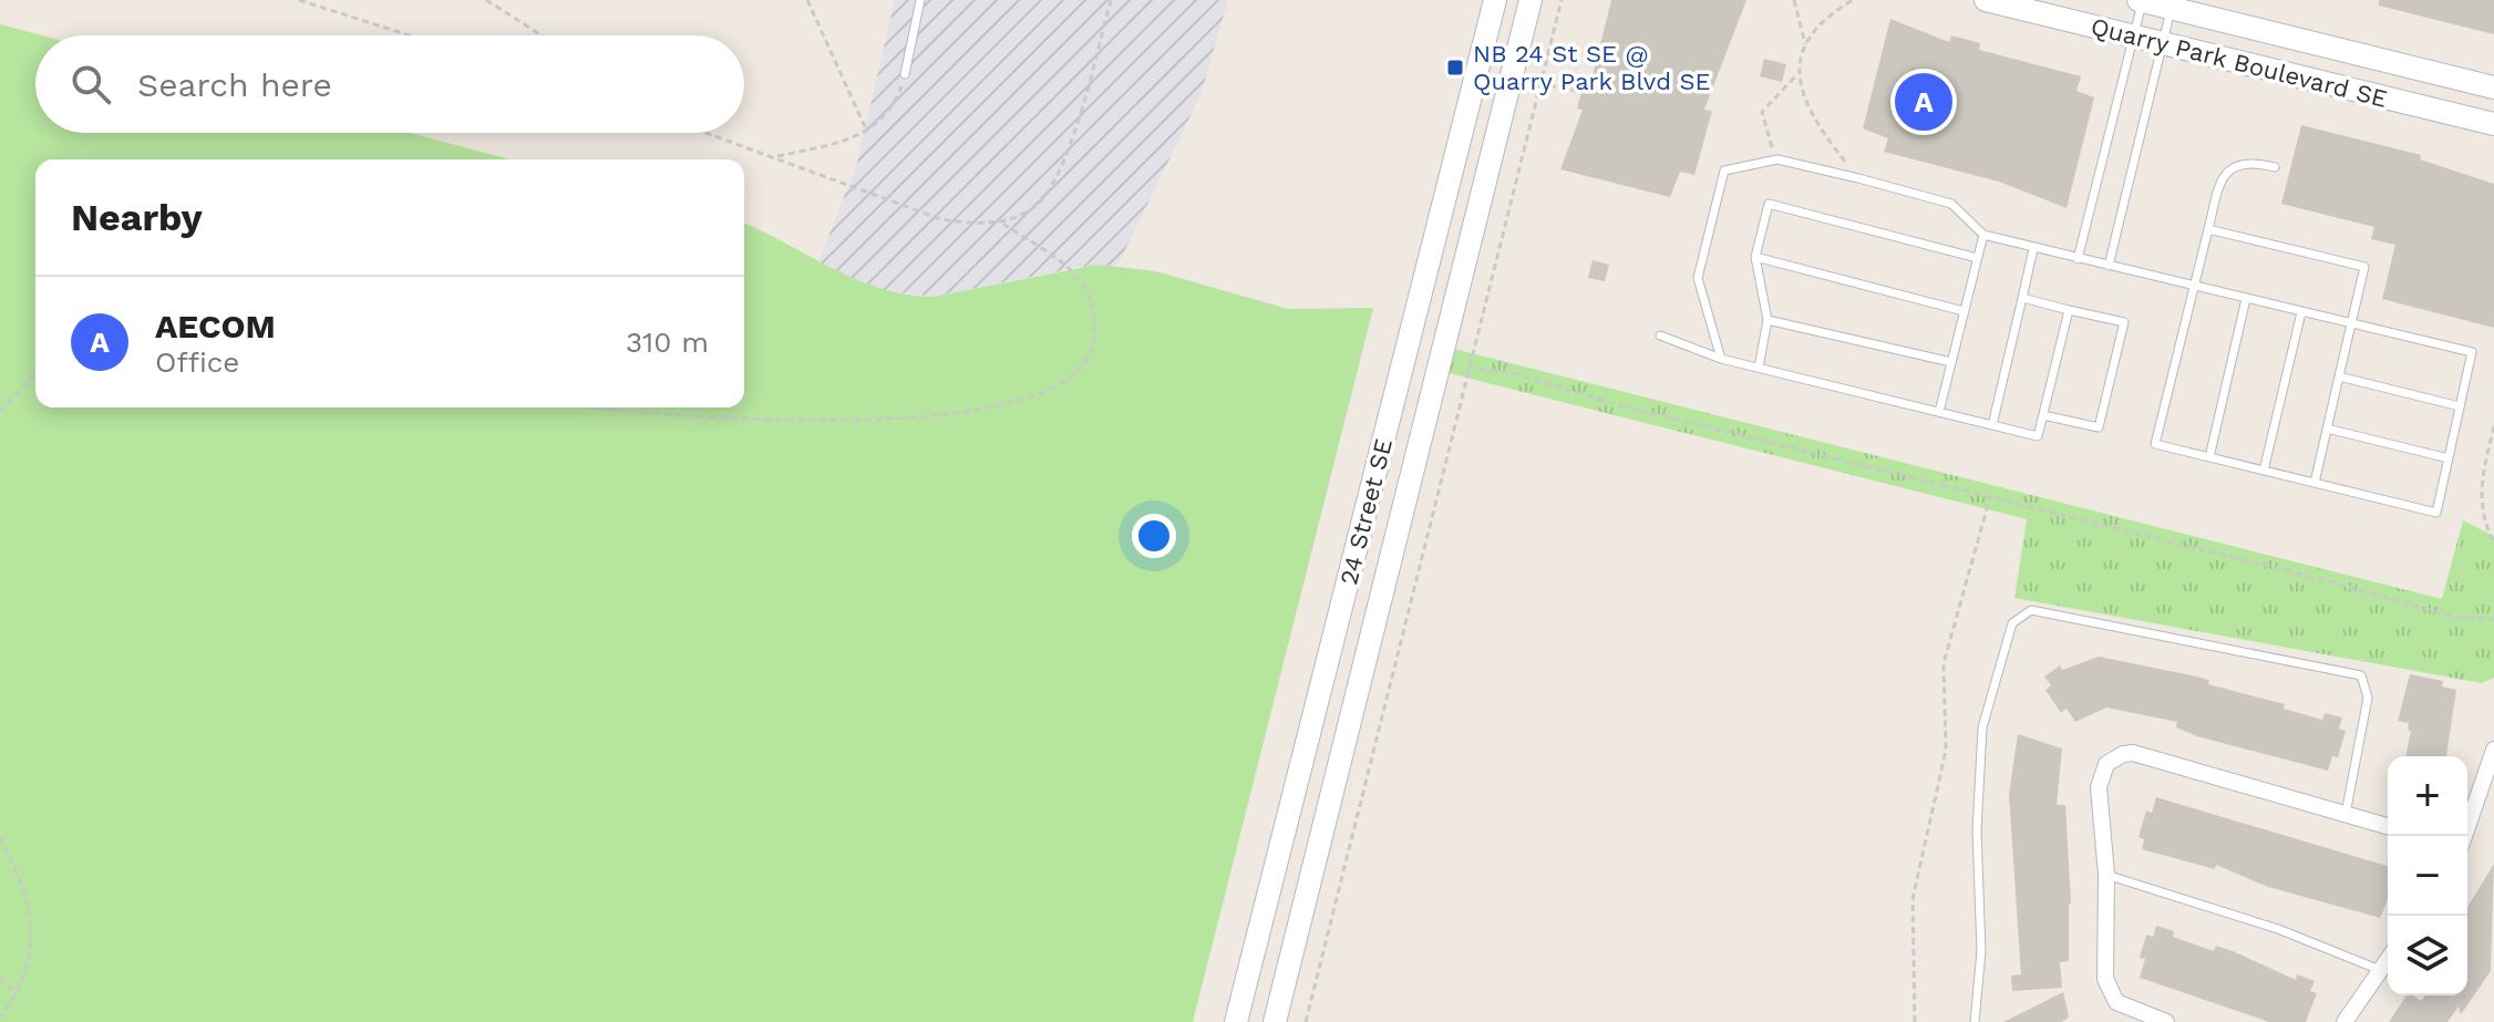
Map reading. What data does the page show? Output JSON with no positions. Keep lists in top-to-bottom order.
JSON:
{
  "streets": {
    "main road": ["Quarry Park Boulevard SE", "24 Street SE"]
  },
  "places": {
    "transit": ["NB 24 St SE @ Quarry Park Blvd SE"]
  },
  "page": {
    "search": "Search here",
    "pins": "A",
    "heading": "Nearby",
    "list": [
      {
        "mark": "A",
        "name": "AECOM",
        "note": "Office",
        "value": "310 m"
      }
    ],
    "map_buttons": ["+", "−"]
  }
}
